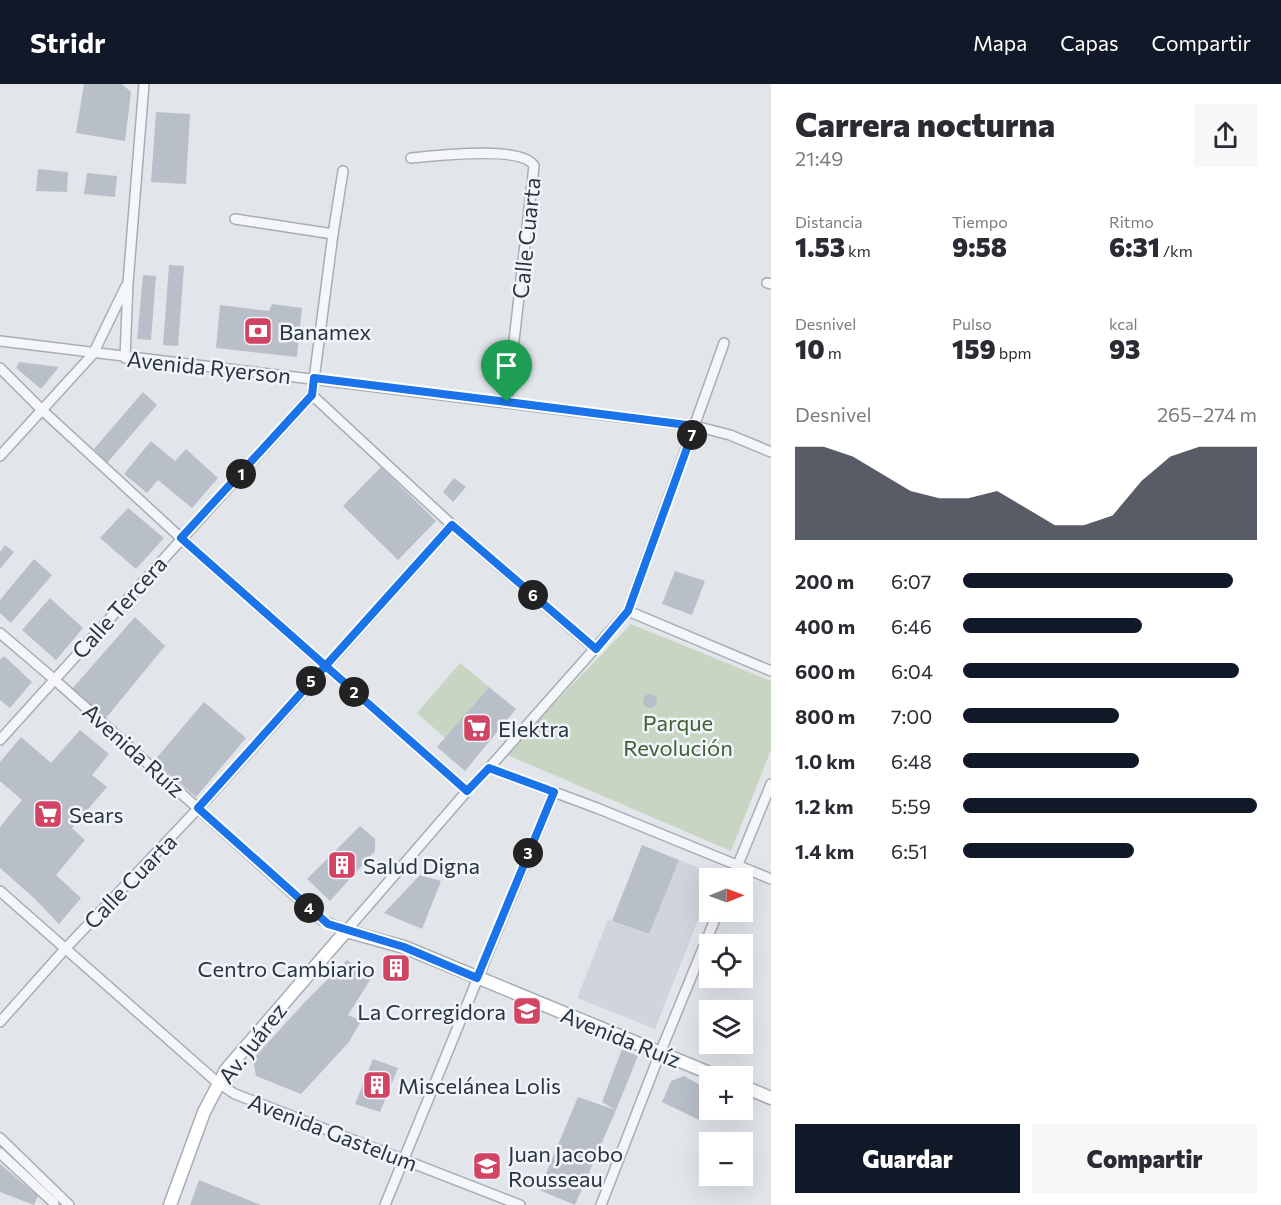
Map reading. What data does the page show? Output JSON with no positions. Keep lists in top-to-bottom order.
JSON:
{
  "streets": {
    "street": [
      "Calle Cuarta",
      "Avenida Ryerson",
      "Calle Tercera",
      "Avenida Ruíz",
      "Av. Juárez",
      "Avenida Gastelum"
    ]
  },
  "crossings": [
    ["Calle Cuarta", "Avenida Ryerson"],
    ["Calle Cuarta", "Avenida Ruíz"],
    ["Calle Cuarta", "Avenida Gastelum"],
    ["Calle Tercera", "Avenida Ruíz"],
    ["Avenida Ruíz", "Av. Juárez"],
    ["Av. Juárez", "Avenida Gastelum"]
  ],
  "parks": ["Parque Revolución"],
  "places": {
    "bank": ["Banamex"],
    "supermarket": ["Elektra", "Sears"],
    "building": ["Salud Digna", "Centro Cambiario", "Miscelánea Lolis"],
    "school or university": ["La Corregidora", "Juan Jacobo Rousseau"]
  },
  "north": "right",
  "page": {
    "header": "Stridr",
    "nav": ["Mapa", "Capas", "Compartir"],
    "heading": ["Carrera nocturna", "21:49"],
    "stats": [
      ["Distancia", "1.53 km"],
      ["Tiempo", "9:58"],
      ["Ritmo", "6:31 /km"],
      ["Desnivel", "10 m"],
      ["Pulso", "159 bpm"],
      ["kcal", "93"]
    ],
    "chart": ["Desnivel", "265–274 m"],
    "pins": [
      "7",
      "1",
      "6",
      "5",
      "2",
      "3",
      "4"
    ],
    "list": [
      {
        "name": "200 m",
        "note": "6:07"
      },
      {
        "name": "400 m",
        "note": "6:46"
      },
      {
        "name": "600 m",
        "note": "6:04"
      },
      {
        "name": "800 m",
        "note": "7:00"
      },
      {
        "name": "1.0 km",
        "note": "6:48"
      },
      {
        "name": "1.2 km",
        "note": "5:59"
      },
      {
        "name": "1.4 km",
        "note": "6:51"
      }
    ],
    "map_buttons": ["+", "−"],
    "buttons": ["Guardar", "Compartir"]
  }
}
